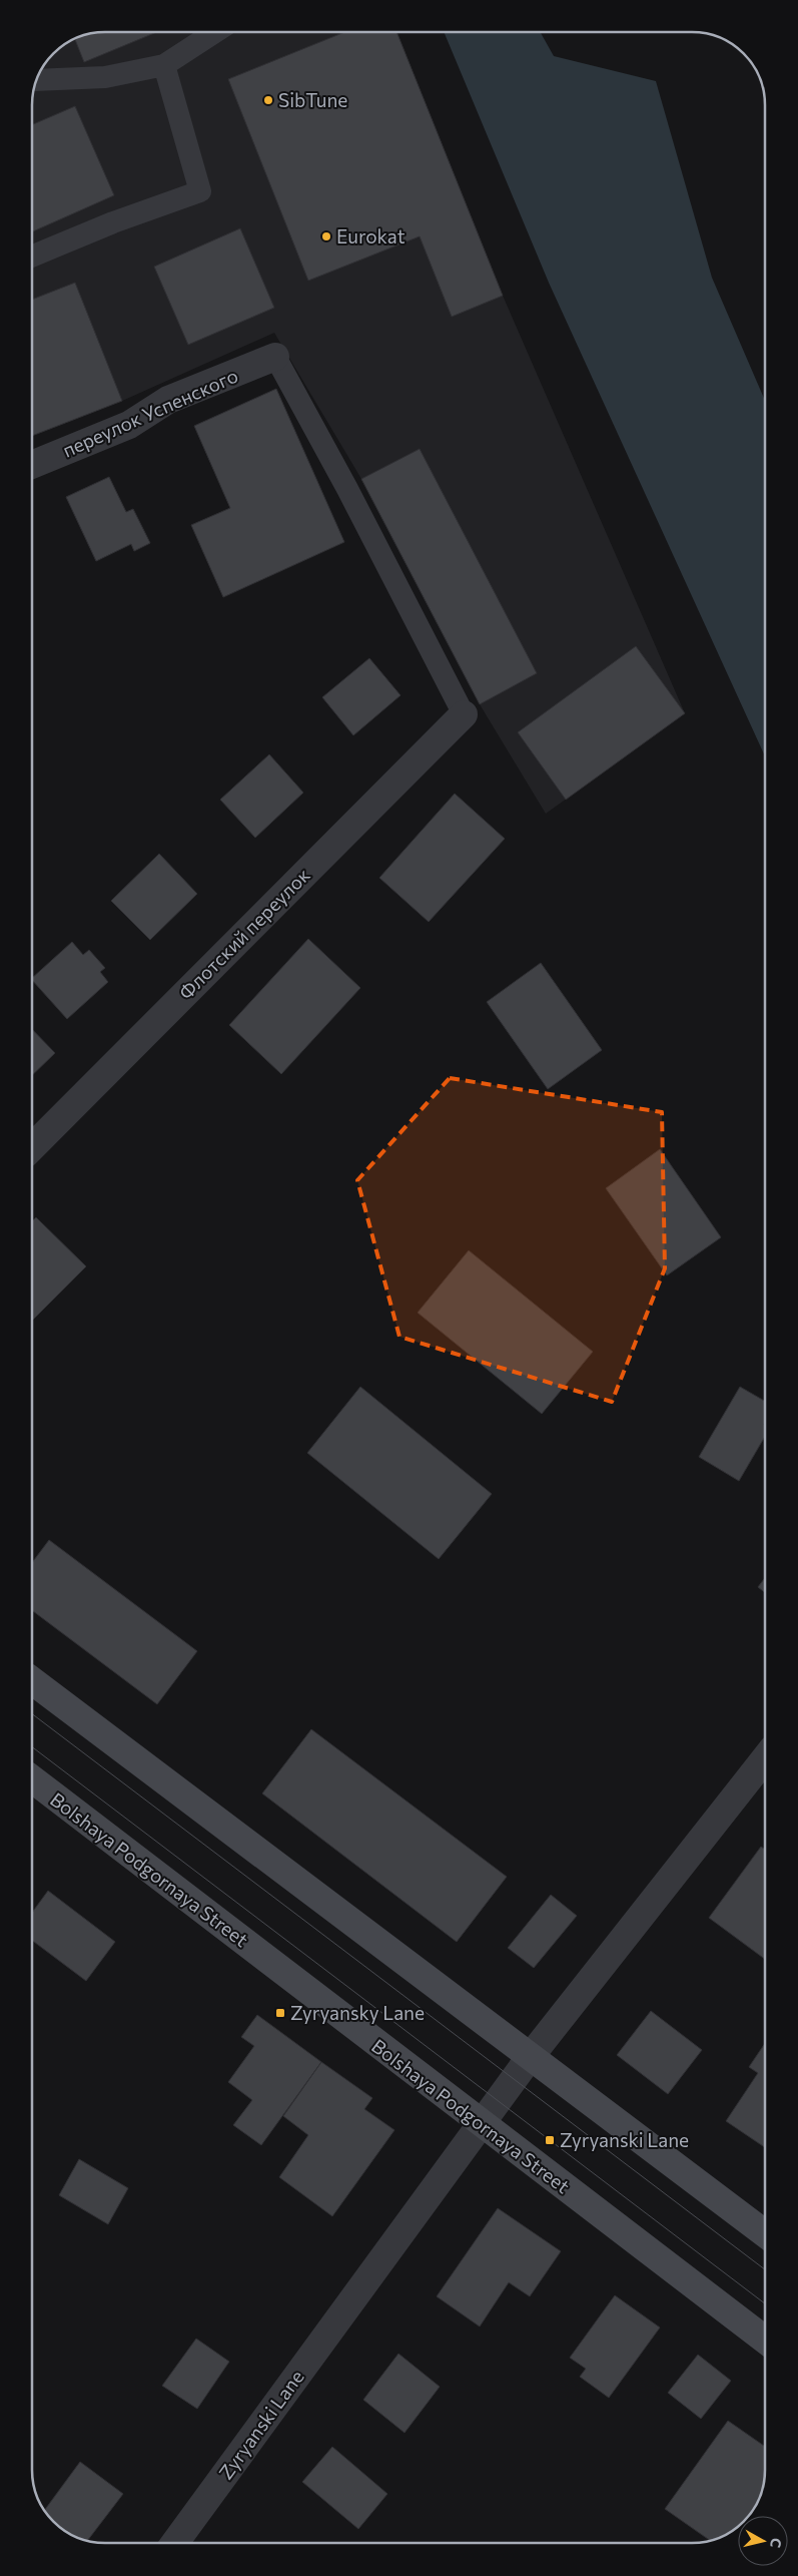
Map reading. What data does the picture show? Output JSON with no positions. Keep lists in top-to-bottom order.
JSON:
{
  "streets": {
    "main road": ["Bolshaya Podgornaya Street"],
    "street": ["переулок Успенского", "Флотский переулок", "Zyryanski Lane"]
  },
  "crossings": [
    ["Bolshaya Podgornaya Street", "Zyryanski Lane"]
  ],
  "places": {
    "other": ["SibTune", "Eurokat"],
    "transit": ["Zyryansky Lane", "Zyryanski Lane"]
  },
  "north": "right"
}
